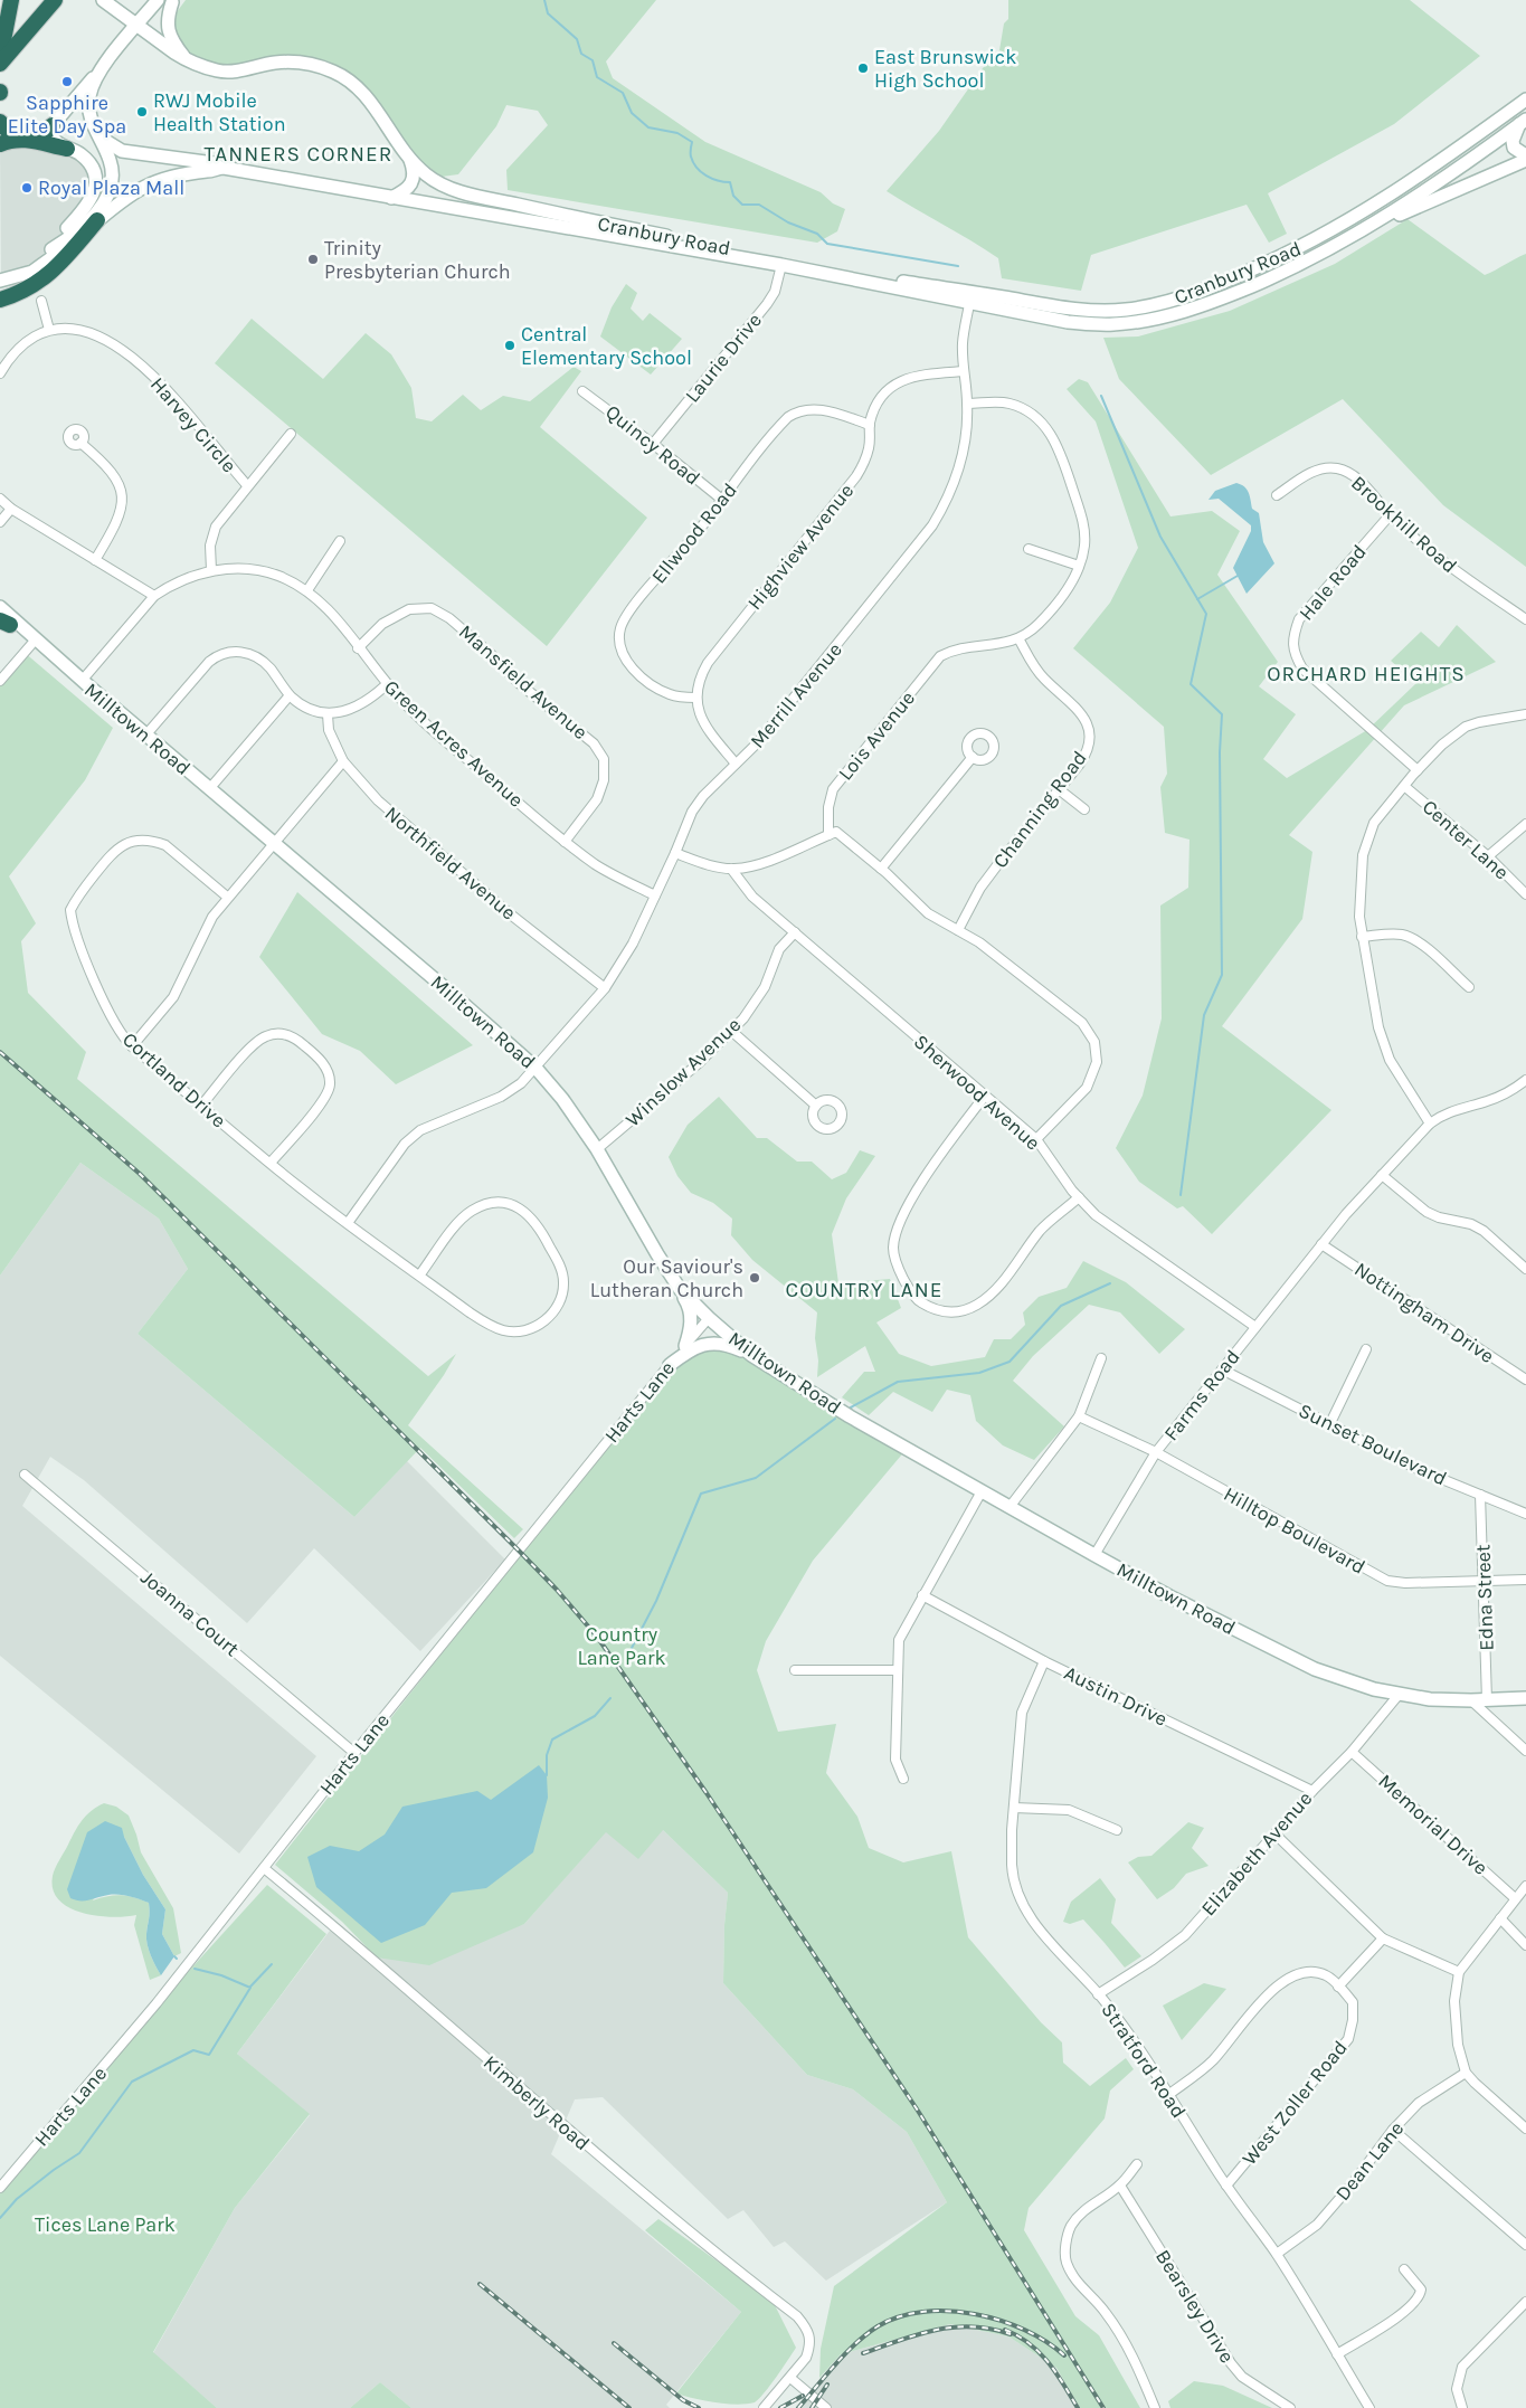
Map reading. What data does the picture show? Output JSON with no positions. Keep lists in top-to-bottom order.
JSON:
{
  "streets": {
    "main road": ["Cranbury Road", "Milltown Road"],
    "street": [
      "Laurie Drive",
      "Harvey Circle",
      "Quincy Road",
      "Brookhill Road",
      "Ellwood Road",
      "Highview Avenue",
      "Hale Road",
      "Mansfield Avenue",
      "Merrill Avenue",
      "Lois Avenue",
      "Green Acres Avenue",
      "Channing Road",
      "Center Lane",
      "Northfield Avenue",
      "Winslow Avenue",
      "Cortland Drive",
      "Sherwood Avenue",
      "Nottingham Drive",
      "Farms Road",
      "Harts Lane",
      "Sunset Boulevard",
      "Hilltop Boulevard",
      "Edna Street",
      "Joanna Court",
      "Austin Drive",
      "Memorial Drive",
      "Elizabeth Avenue",
      "Stratford Road",
      "Kimberly Road",
      "West Zoller Road",
      "Dean Lane",
      "Bearsley Drive"
    ]
  },
  "crossings": [
    ["Cranbury Road", "Laurie Drive"],
    ["Cranbury Road", "Merrill Avenue"],
    ["Laurie Drive", "Quincy Road"],
    ["Quincy Road", "Ellwood Road"],
    ["Brookhill Road", "Hale Road"],
    ["Ellwood Road", "Highview Avenue"],
    ["Highview Avenue", "Merrill Avenue"],
    ["Mansfield Avenue", "Green Acres Avenue"],
    ["Merrill Avenue", "Milltown Road"],
    ["Merrill Avenue", "Lois Avenue"],
    ["Merrill Avenue", "Green Acres Avenue"],
    ["Merrill Avenue", "Northfield Avenue"],
    ["Merrill Avenue", "Cortland Drive"],
    ["Milltown Road", "Green Acres Avenue"],
    ["Milltown Road", "Winslow Avenue"],
    ["Milltown Road", "Farms Road"],
    ["Milltown Road", "Harts Lane"],
    ["Milltown Road", "Edna Street"],
    ["Milltown Road", "Elizabeth Avenue"],
    ["Lois Avenue", "Channing Road"],
    ["Winslow Avenue", "Sherwood Avenue"],
    ["Sherwood Avenue", "Farms Road"],
    ["Nottingham Drive", "Farms Road"],
    ["Farms Road", "Sunset Boulevard"],
    ["Farms Road", "Hilltop Boulevard"],
    ["Harts Lane", "Joanna Court"],
    ["Harts Lane", "Kimberly Road"],
    ["Sunset Boulevard", "Edna Street"],
    ["Hilltop Boulevard", "Edna Street"],
    ["Austin Drive", "Elizabeth Avenue"],
    ["Austin Drive", "Stratford Road"],
    ["Memorial Drive", "Elizabeth Avenue"],
    ["Elizabeth Avenue", "Stratford Road"],
    ["Stratford Road", "West Zoller Road"],
    ["Stratford Road", "Dean Lane"]
  ],
  "districts": ["TANNERS CORNER", "ORCHARD HEIGHTS", "COUNTRY LANE"],
  "parks": ["Country Lane Park", "Tices Lane Park"],
  "places": [
    "East Brunswick High School",
    "Sapphire Elite Day Spa",
    "RWJ Mobile Health Station",
    "Royal Plaza Mall",
    "Trinity Presbyterian Church",
    "Central Elementary School",
    "Our Saviour's Lutheran Church"
  ]
}
